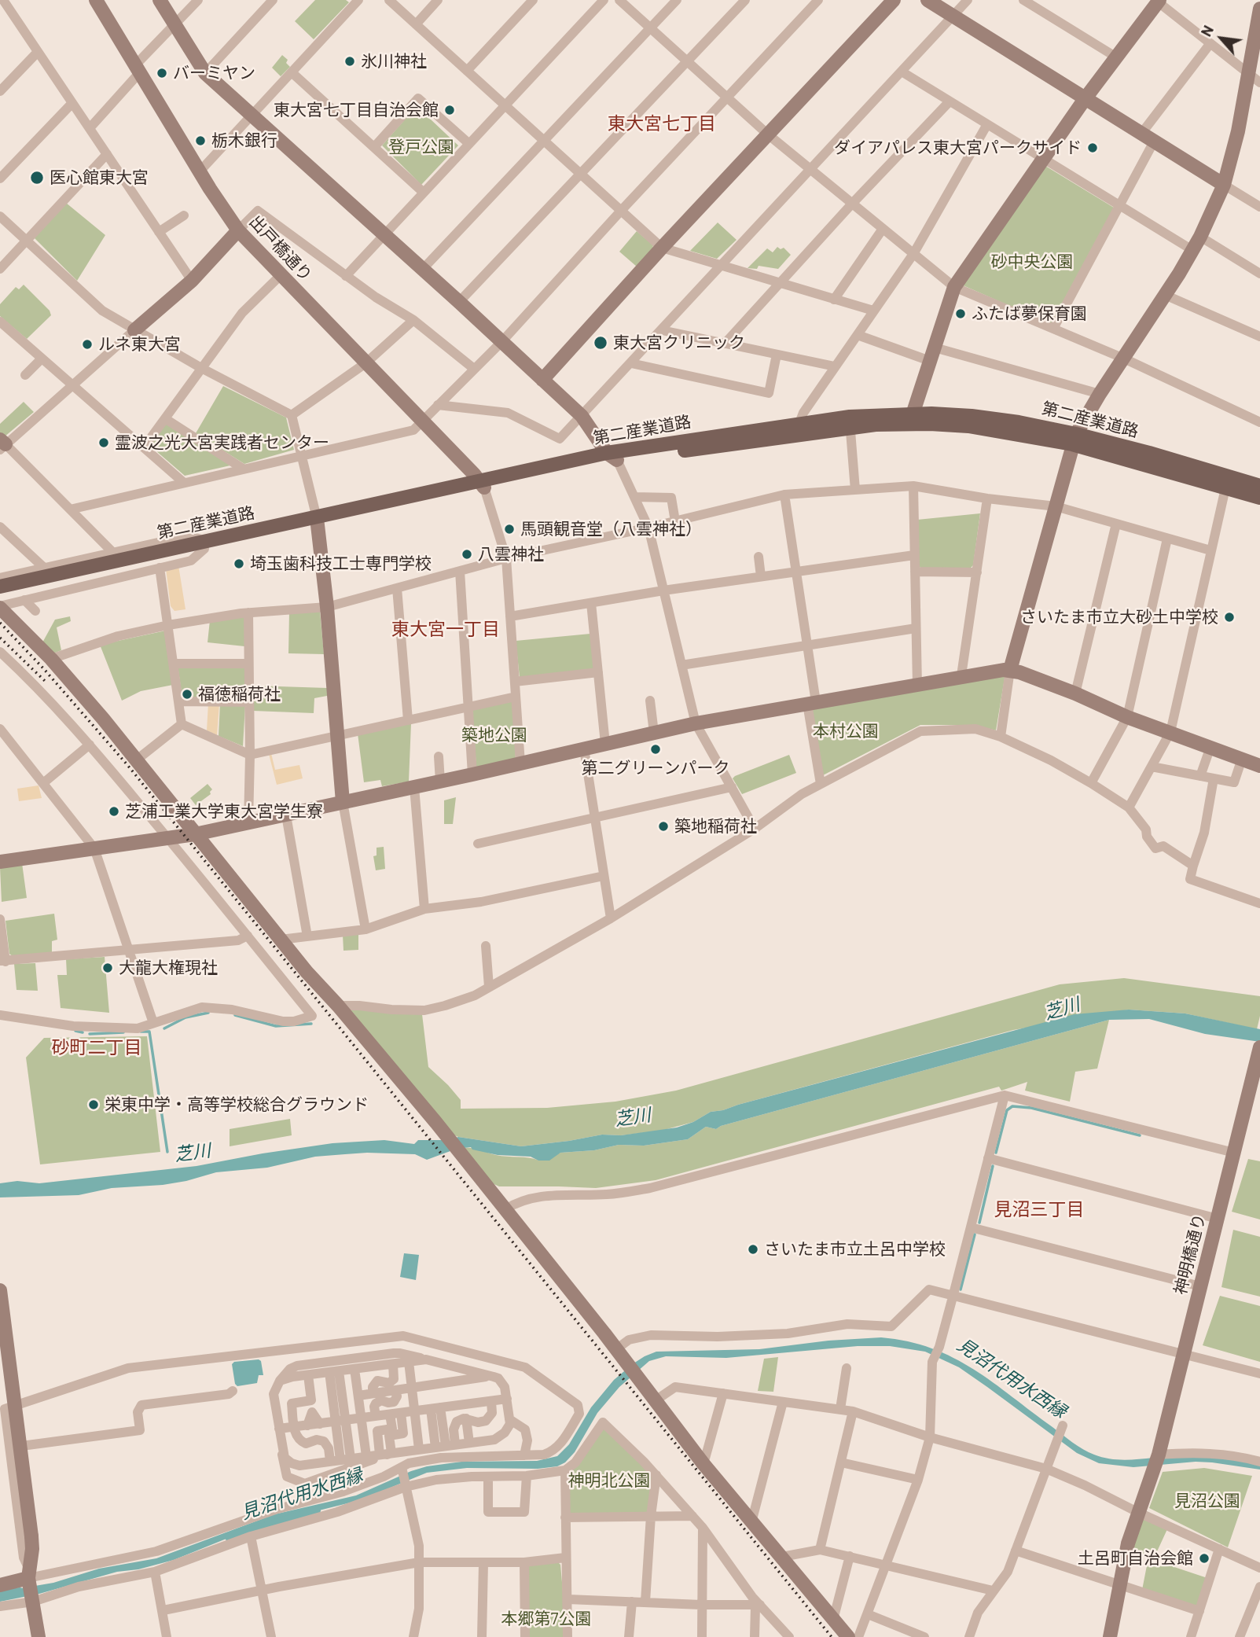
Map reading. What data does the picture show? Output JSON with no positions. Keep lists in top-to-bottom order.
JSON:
{
  "streets": {
    "main road": ["第二産業道路"],
    "street": ["出戸橋通り", "神明橋通り"]
  },
  "crossings": [
    ["出戸橋通り", "第二産業道路"]
  ],
  "districts": [
    "東大宮七丁目",
    "東大宮一丁目",
    "砂町二丁目",
    "見沼三丁目"
  ],
  "water": ["芝川", "見沼代用水西縁"],
  "parks": [
    "登戸公園",
    "砂中央公園",
    "本村公園",
    "築地公園",
    "神明北公園",
    "見沼公園",
    "本郷第7公園"
  ],
  "places": [
    "氷川神社",
    "バーミヤン",
    "東大宮七丁目自治会館",
    "栃木銀行",
    "ダイアパレス東大宮パークサイド",
    "医心館東大宮",
    "ふたば夢保育園",
    "東大宮クリニック",
    "ルネ東大宮",
    "霊波之光大宮実践者センター",
    "馬頭観音堂（八雲神社）",
    "八雲神社",
    "埼玉歯科技工士専門学校",
    "さいたま市立大砂土中学校",
    "福徳稲荷社",
    "第二グリーンパーク",
    "芝浦工業大学東大宮学生寮",
    "築地稲荷社",
    "大龍大権現社",
    "栄東中学・高等学校総合グラウンド",
    "さいたま市立土呂中学校",
    "土呂町自治会館"
  ],
  "north": "top left"
}
